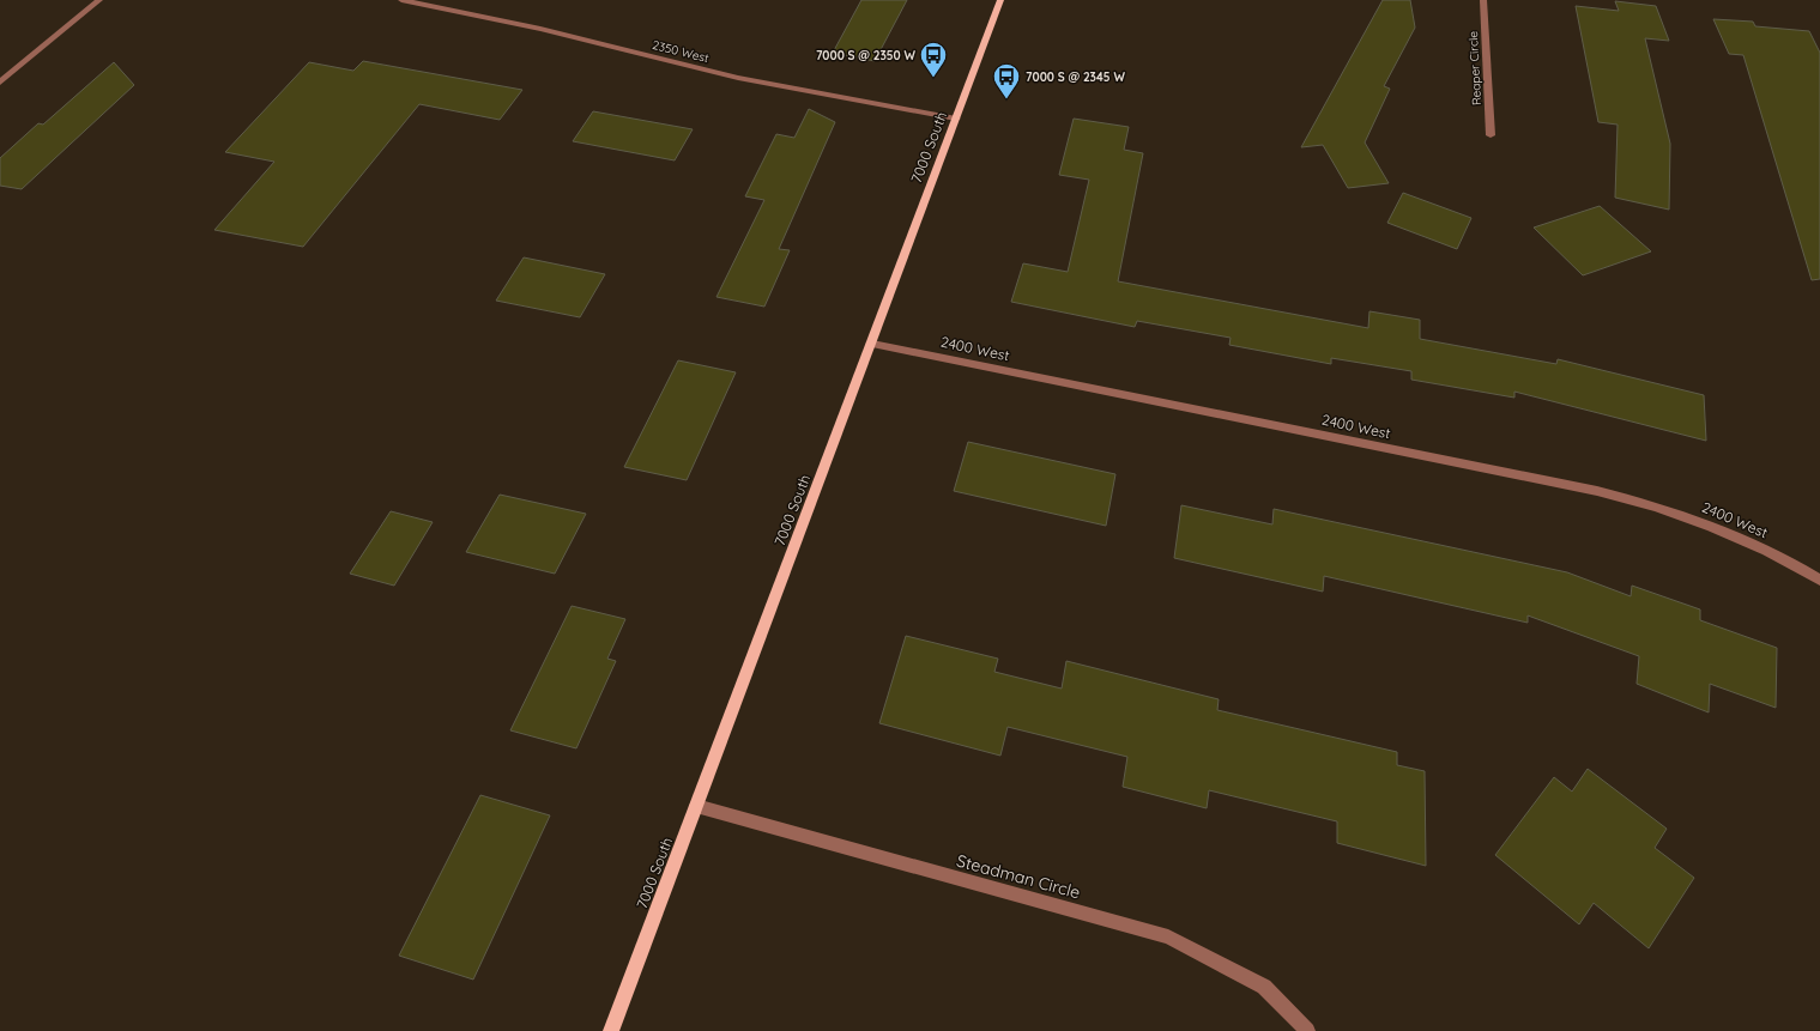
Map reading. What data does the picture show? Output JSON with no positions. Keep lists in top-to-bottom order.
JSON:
{
  "streets": {
    "main road": ["7000 South"],
    "street": [
      "2350 West",
      "Reaper Circle",
      "2400 West",
      "Steadman Circle"
    ]
  },
  "crossings": [
    ["2350 West", "7000 South"],
    ["7000 South", "2400 West"],
    ["7000 South", "Steadman Circle"]
  ],
  "places": {
    "bus stop": ["7000 S @ 2350 W", "7000 S @ 2345 W"]
  }
}
